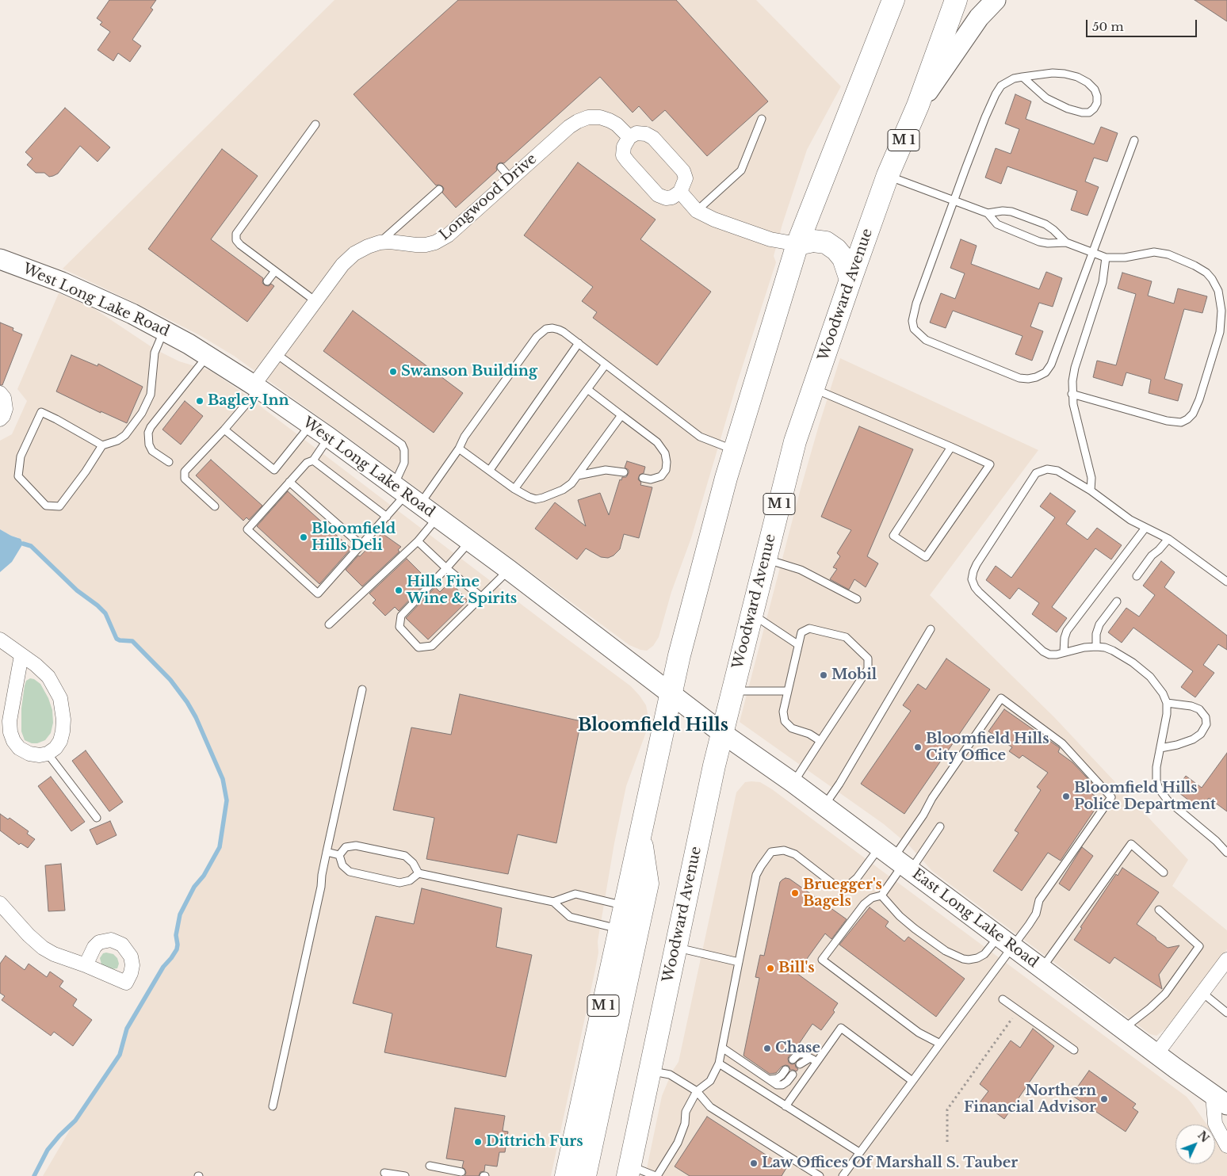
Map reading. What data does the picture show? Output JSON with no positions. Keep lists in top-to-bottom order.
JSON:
{
  "streets": {
    "main road": [
      "M 1",
      "Woodward Avenue",
      "West Long Lake Road",
      "East Long Lake Road"
    ],
    "street": ["Longwood Drive"]
  },
  "crossings": [
    ["M 1", "West Long Lake Road"],
    ["Longwood Drive", "West Long Lake Road"],
    ["Woodward Avenue", "West Long Lake Road"],
    ["Woodward Avenue", "East Long Lake Road"],
    ["West Long Lake Road", "East Long Lake Road"]
  ],
  "districts": ["Bloomfield Hills"],
  "places": [
    "Swanson Building",
    "Bagley Inn",
    "Bloomfield Hills Deli",
    "Hills Fine Wine & Spirits",
    "Mobil",
    "Bloomfield Hills City Office",
    "Bloomfield Hills Police Department",
    "Bruegger's Bagels",
    "Bill's",
    "Chase",
    "Northern Financial Advisor",
    "Dittrich Furs",
    "Law Offices Of Marshall S. Tauber"
  ],
  "scale_bar": "50 m",
  "north": "top right"
}
